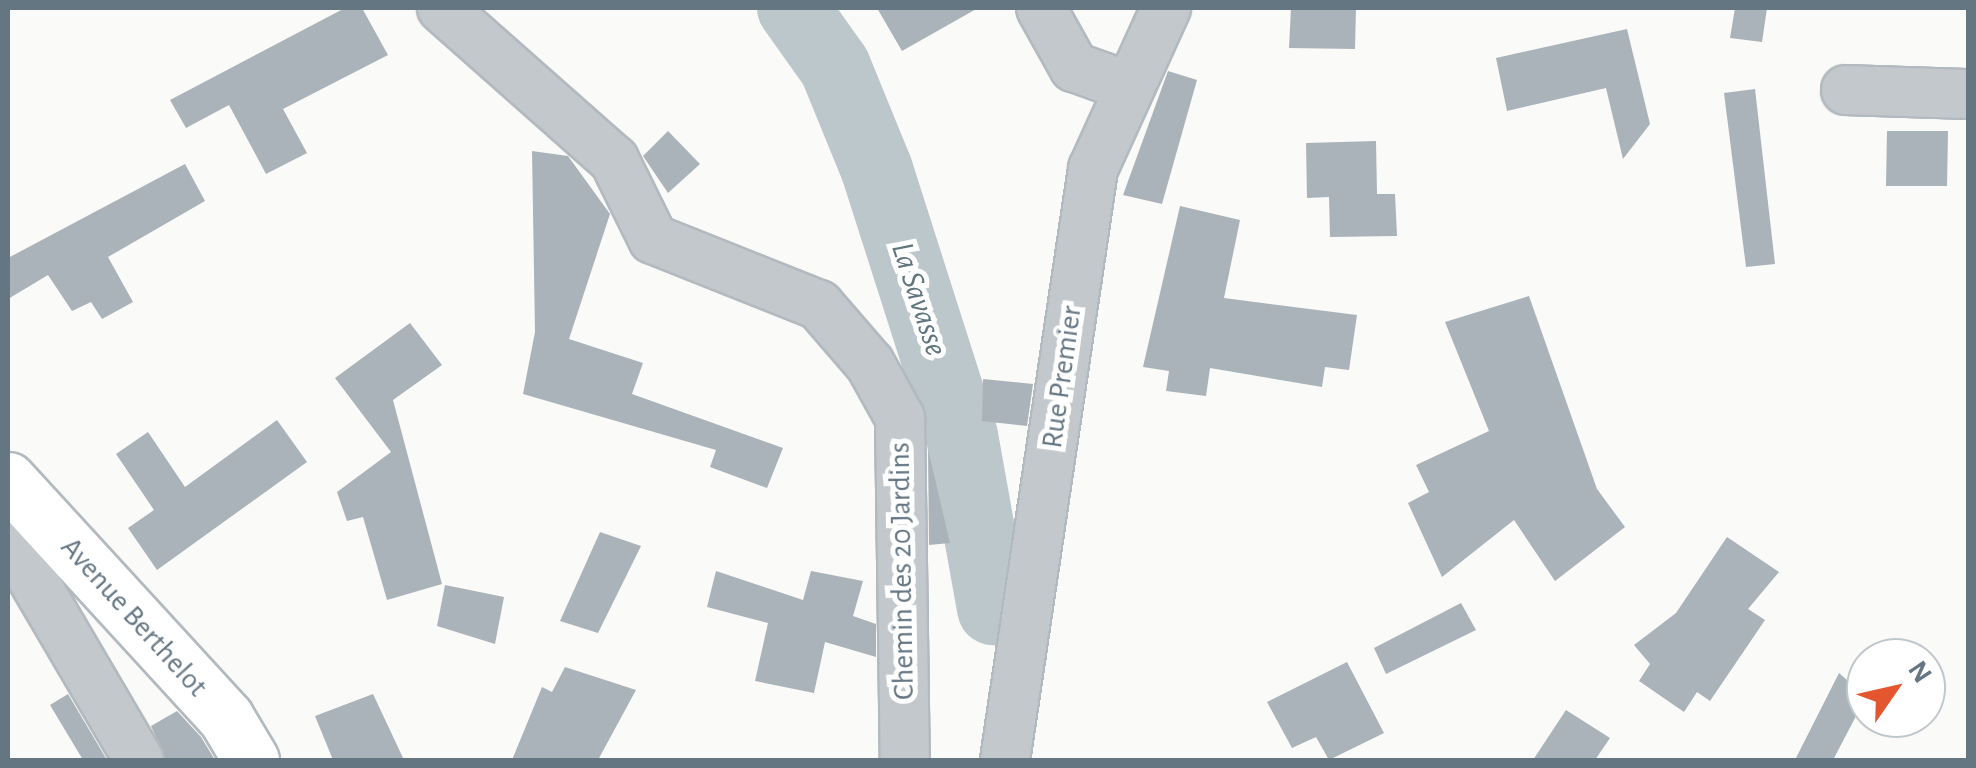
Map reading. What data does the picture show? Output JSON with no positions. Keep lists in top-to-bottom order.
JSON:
{
  "streets": {
    "main road": ["Avenue Berthelot"],
    "street": ["Rue Premier", "Chemin des 20 Jardins"]
  },
  "water": ["La Savasse"],
  "north": "top right"
}
